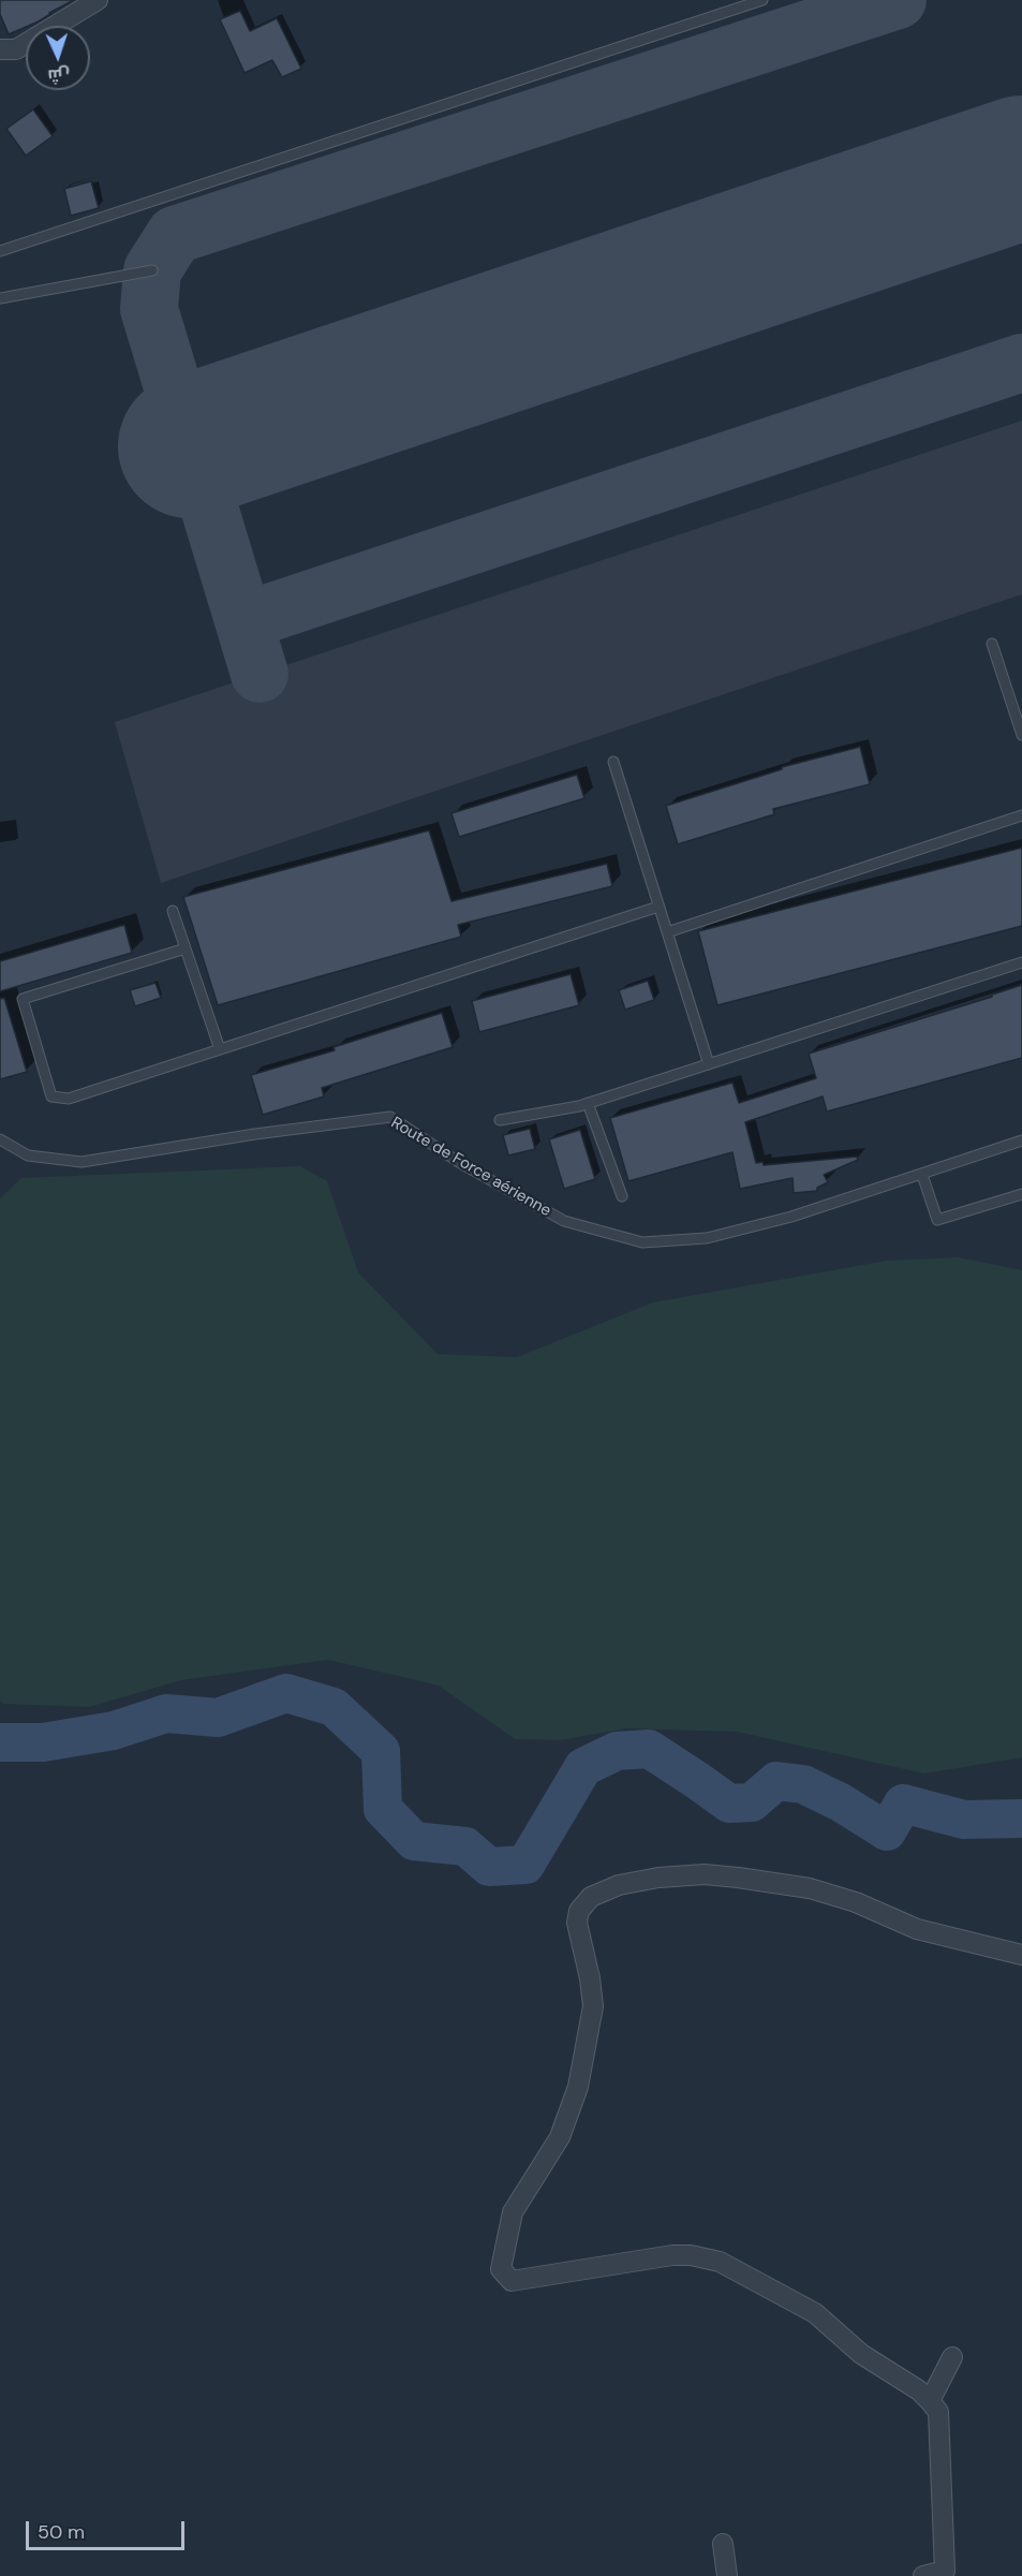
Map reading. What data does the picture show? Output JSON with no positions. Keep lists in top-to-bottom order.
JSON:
{
  "streets": {
    "lane": ["Route de Force aérienne"]
  },
  "scale_bar": "50 m",
  "north": "bottom"
}
